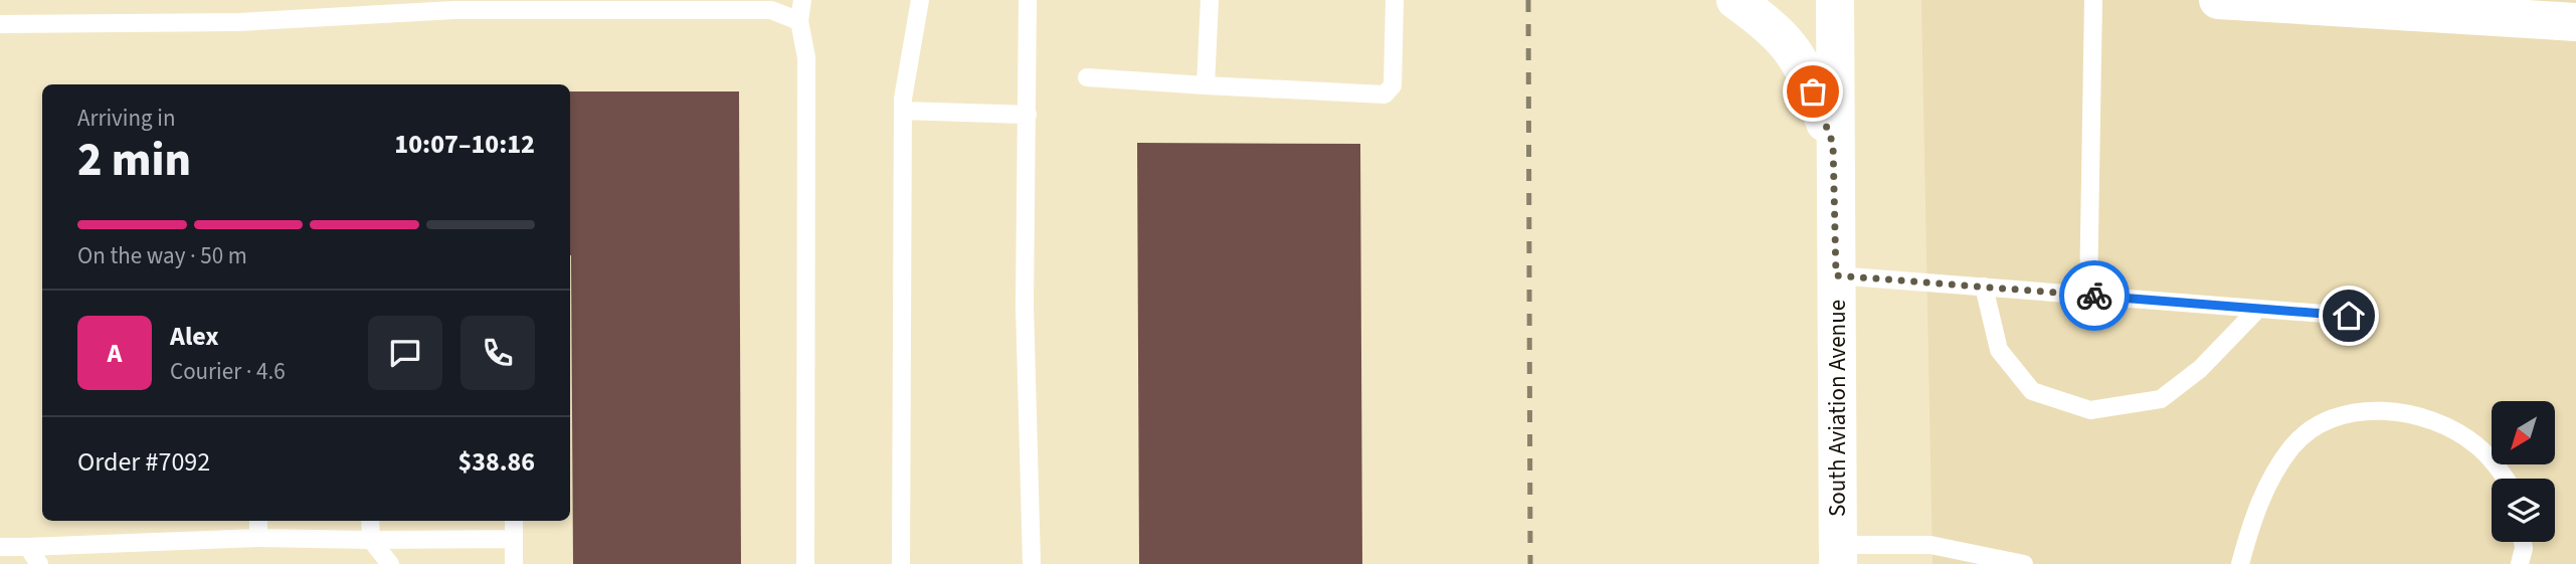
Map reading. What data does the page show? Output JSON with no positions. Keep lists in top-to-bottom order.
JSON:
{
  "streets": {
    "street": ["South Aviation Avenue"]
  },
  "north": "bottom left",
  "page": {
    "heading": ["2 min", "Arriving in", "10:07–10:12"],
    "panel": [
      "Alex",
      "Courier · 4.6",
      "Order #7092",
      "$38.86"
    ],
    "bar": "On the way · 50 m",
    "round": "A"
  }
}
